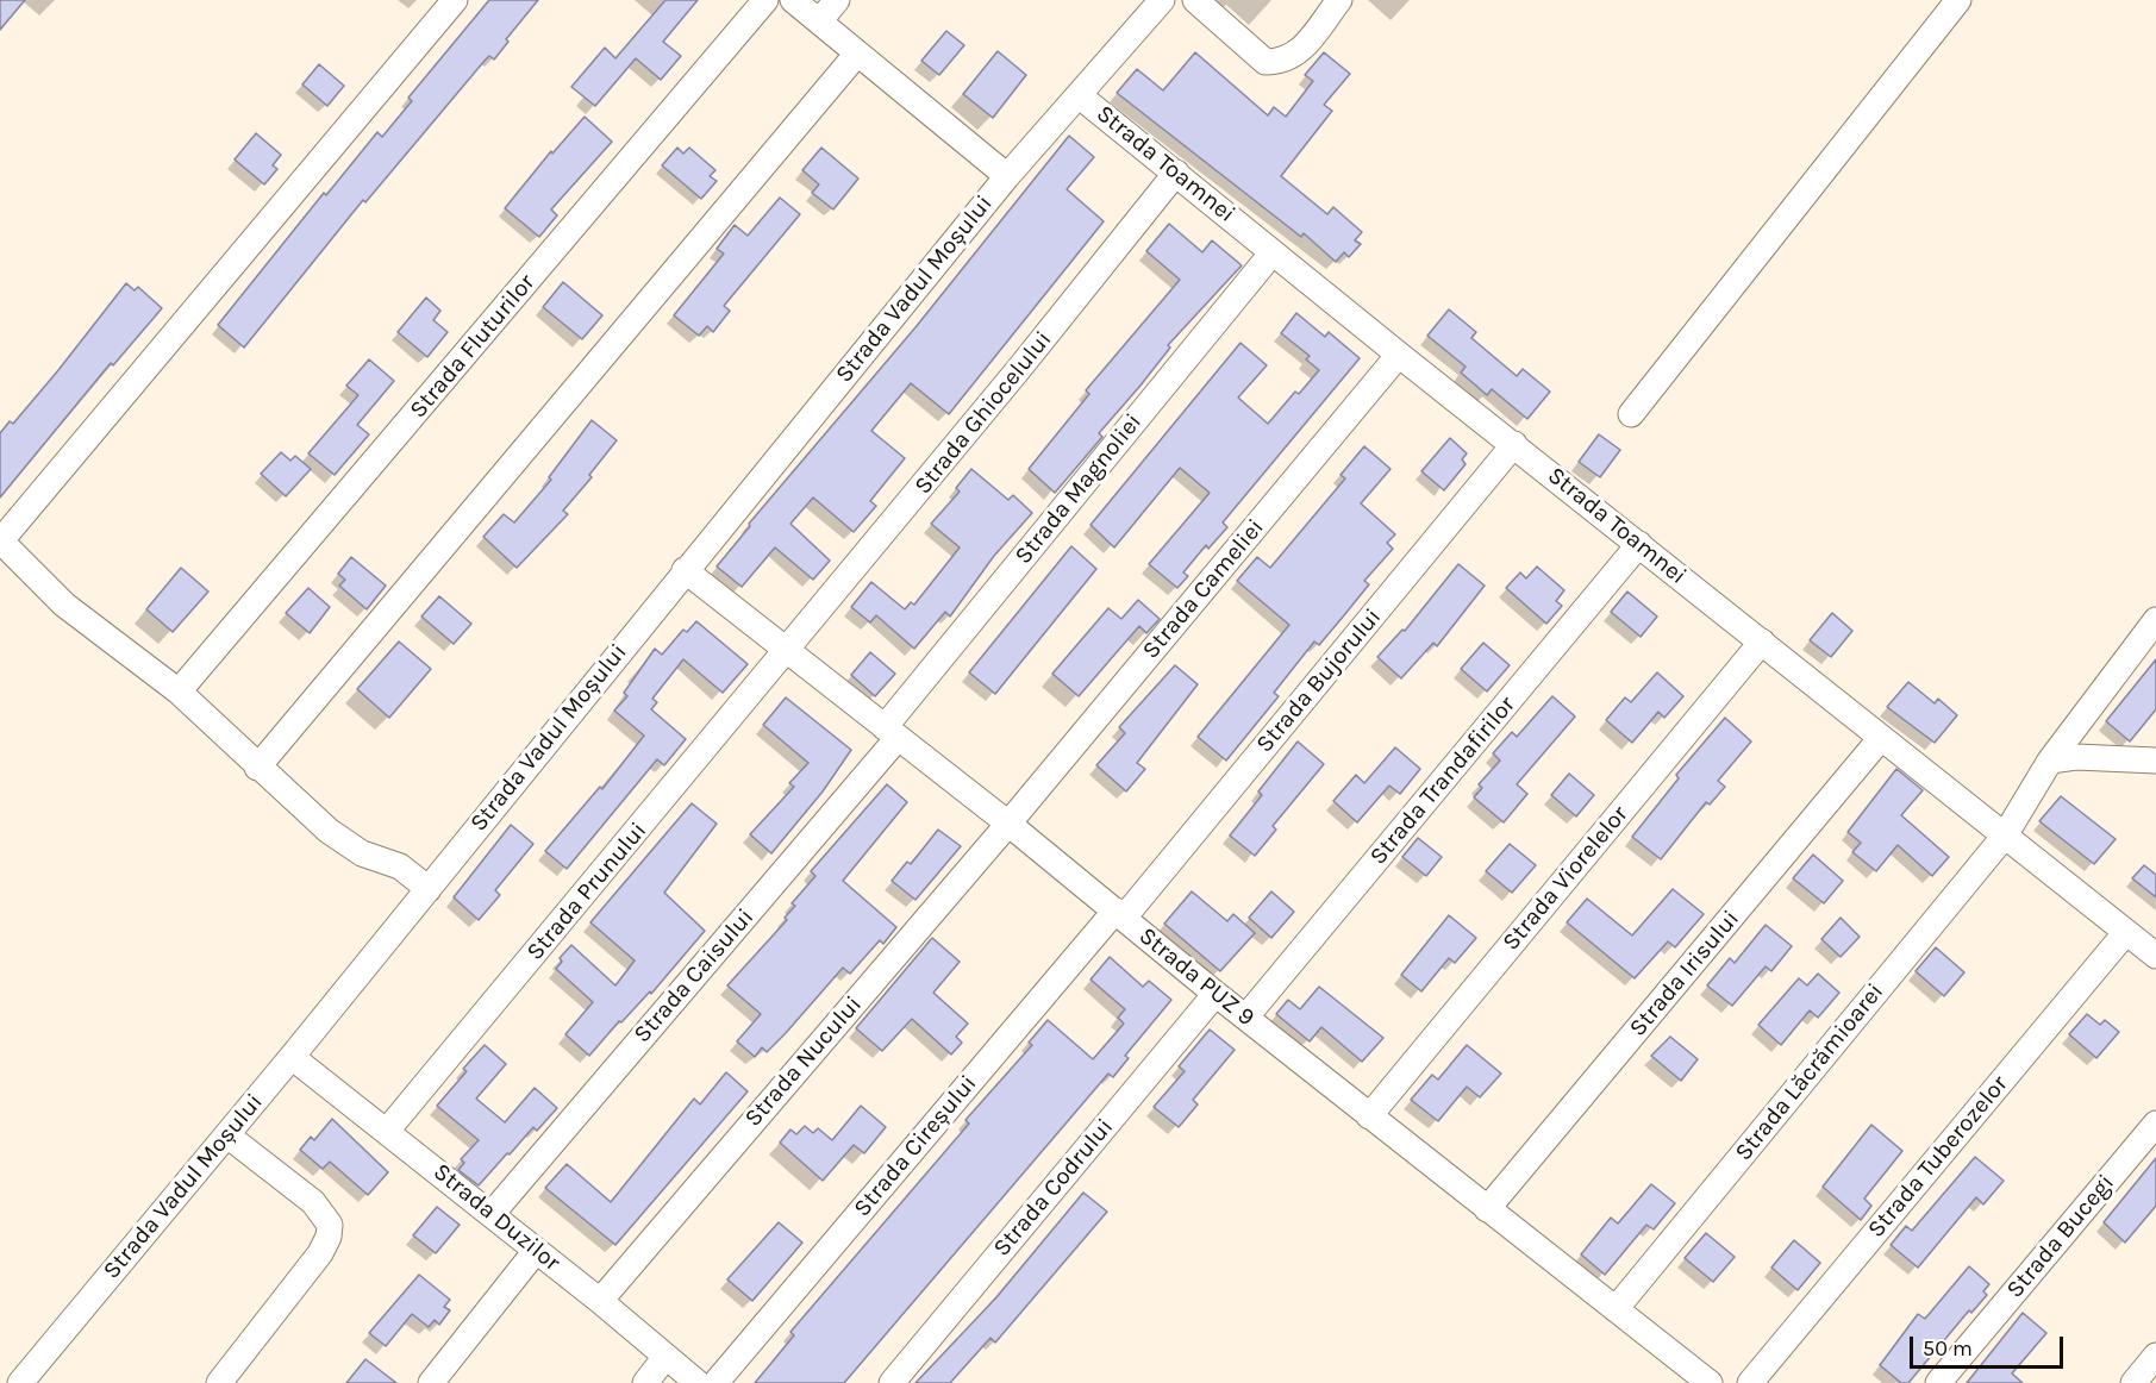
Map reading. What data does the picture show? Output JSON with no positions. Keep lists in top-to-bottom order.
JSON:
{
  "streets": {
    "street": [
      "Strada Toamnei",
      "Strada Vadul Moșului",
      "Strada Fluturilor",
      "Strada Ghiocelului",
      "Strada Magnoliei",
      "Strada Cameliei",
      "Strada Bujorului",
      "Strada Trandafirilor",
      "Strada Viorelelor",
      "Strada Prunului",
      "Strada Irisului",
      "Strada Caisului",
      "Strada PUZ 9",
      "Strada Nucului",
      "Strada Lăcrămioarei",
      "Strada Cireșului",
      "Strada Tuberozelor",
      "Strada Codrului",
      "Strada Duzilor",
      "Strada Bucegi"
    ]
  },
  "crossings": [
    ["Strada Toamnei", "Strada Vadul Moșului"],
    ["Strada Toamnei", "Strada Ghiocelului"],
    ["Strada Toamnei", "Strada Magnoliei"],
    ["Strada Toamnei", "Strada Cameliei"],
    ["Strada Toamnei", "Strada Bujorului"],
    ["Strada Toamnei", "Strada Trandafirilor"],
    ["Strada Toamnei", "Strada Viorelelor"],
    ["Strada Toamnei", "Strada Irisului"],
    ["Strada Toamnei", "Strada Lăcrămioarei"],
    ["Strada Toamnei", "Strada Tuberozelor"],
    ["Strada Vadul Moșului", "Strada PUZ 9"],
    ["Strada Vadul Moșului", "Strada Duzilor"],
    ["Strada Ghiocelului", "Strada Prunului"],
    ["Strada Ghiocelului", "Strada PUZ 9"],
    ["Strada Magnoliei", "Strada Caisului"],
    ["Strada Magnoliei", "Strada PUZ 9"],
    ["Strada Cameliei", "Strada PUZ 9"],
    ["Strada Cameliei", "Strada Nucului"],
    ["Strada Bujorului", "Strada PUZ 9"],
    ["Strada Bujorului", "Strada Cireșului"],
    ["Strada Trandafirilor", "Strada PUZ 9"],
    ["Strada Viorelelor", "Strada PUZ 9"],
    ["Strada Prunului", "Strada PUZ 9"],
    ["Strada Prunului", "Strada Duzilor"],
    ["Strada Irisului", "Strada PUZ 9"],
    ["Strada Caisului", "Strada PUZ 9"],
    ["Strada Caisului", "Strada Duzilor"],
    ["Strada PUZ 9", "Strada Nucului"],
    ["Strada PUZ 9", "Strada Lăcrămioarei"],
    ["Strada PUZ 9", "Strada Cireșului"],
    ["Strada PUZ 9", "Strada Codrului"],
    ["Strada Nucului", "Strada Duzilor"]
  ],
  "scale_bar": "50 m"
}
